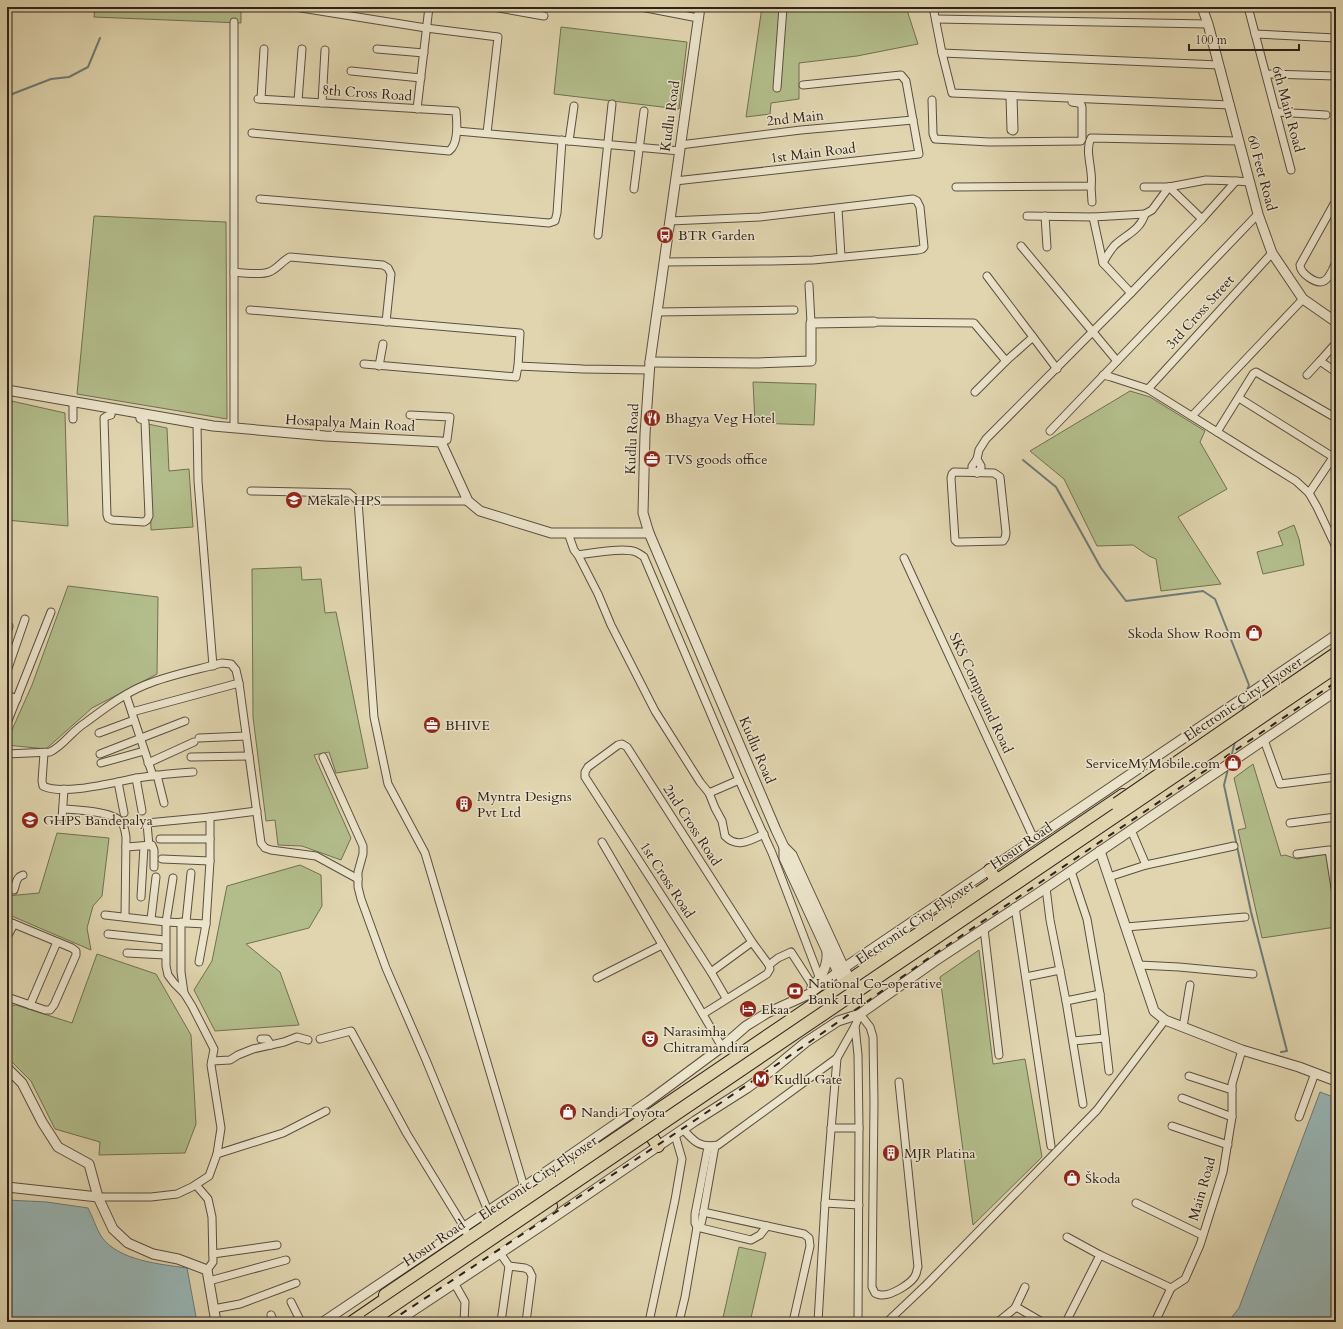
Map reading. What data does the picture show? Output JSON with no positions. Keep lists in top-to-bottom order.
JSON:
{
  "streets": {
    "highway": ["Electronic City Flyover", "Hosur Road"],
    "street": [
      "8th Cross Road",
      "6th Main Road",
      "Kudlu Road",
      "2nd Main",
      "1st Main Road",
      "60 Feet Road",
      "3rd Cross Street",
      "Hosapalya Main Road",
      "SKS Compound Road",
      "2nd Cross Road",
      "1st Cross Road",
      "Main Road"
    ]
  },
  "crossings": [
    ["8th Cross Road", "2nd Main"],
    ["Kudlu Road", "2nd Main"],
    ["Kudlu Road", "1st Main Road"],
    ["Kudlu Road", "Hosur Road"],
    ["2nd Main", "1st Main Road"],
    ["60 Feet Road", "3rd Cross Street"],
    ["2nd Cross Road", "1st Cross Road"]
  ],
  "places": {
    "bus stop": ["BTR Garden"],
    "restaurant": ["Bhagya Veg Hotel"],
    "office": ["TVS goods office", "BHIVE"],
    "school or university": ["Mekale HPS", "GHPS Bandepalya"],
    "shop": [
      "Skoda Show Room",
      "ServiceMyMobile.com",
      "Nandi Toyota",
      "Škoda"
    ],
    "building": ["Myntra Designs Pvt Ltd", "MJR Platina"],
    "bank": ["National Co-operative Bank Ltd."],
    "hotel": ["Ekaa"],
    "theatre": ["Narasimha Chitramandira"],
    "metro station": ["Kudlu Gate"]
  },
  "scale_bar": "100 m"
}
